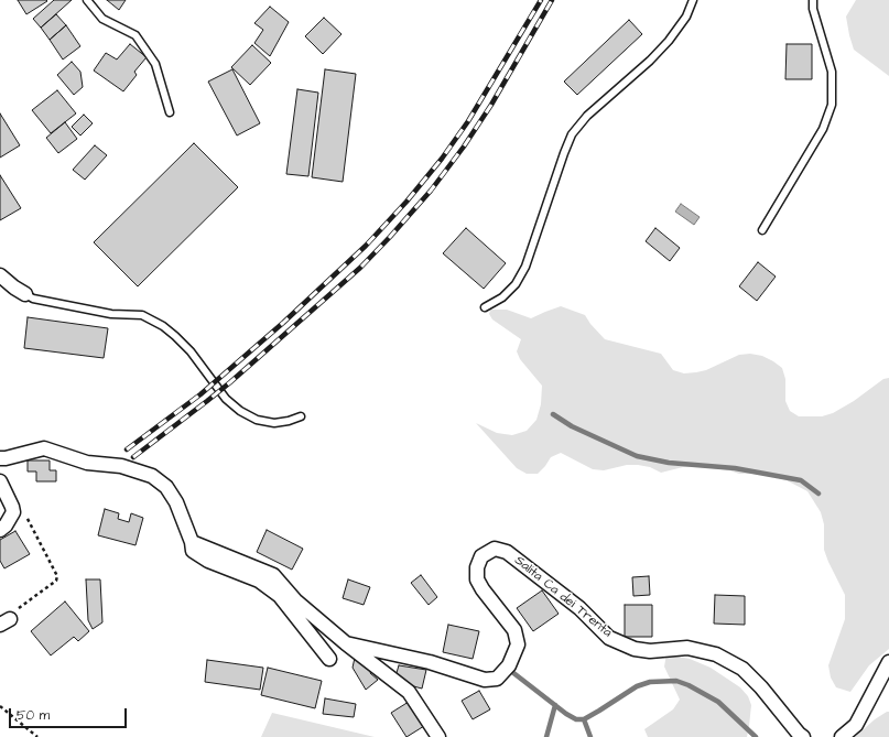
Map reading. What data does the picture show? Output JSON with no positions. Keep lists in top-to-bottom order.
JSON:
{
  "streets": {
    "street": ["Salita Ca dei Trenta"]
  },
  "scale_bar": "50 m"
}
